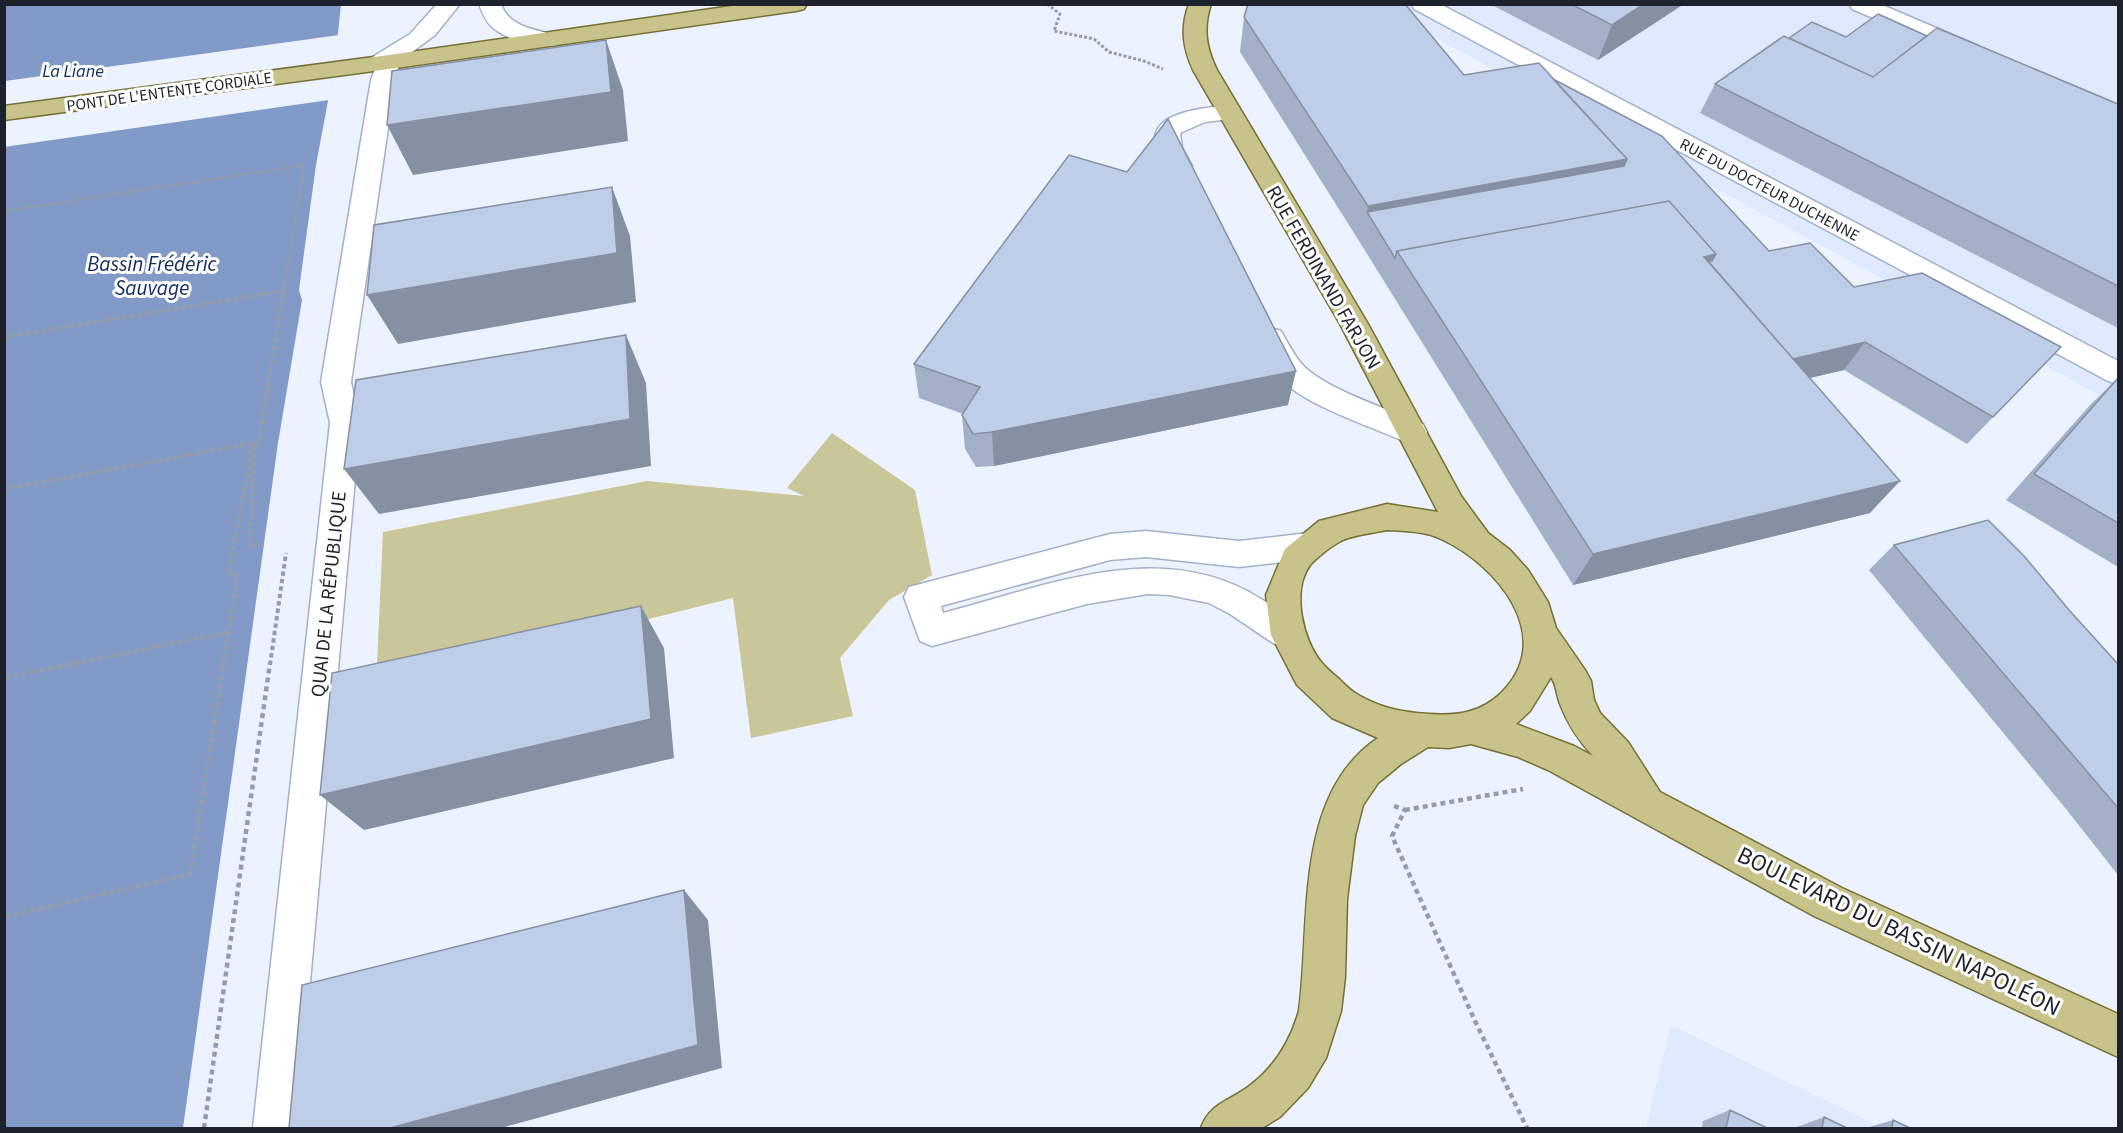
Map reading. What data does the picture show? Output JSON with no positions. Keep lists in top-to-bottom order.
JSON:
{
  "streets": {
    "main road": ["PONT DE L'ENTENTE CORDIALE", "RUE FERDINAND FARJON", "BOULEVARD DU BASSIN NAPOLÉON"],
    "street": ["RUE DU DOCTEUR DUCHENNE", "QUAI DE LA RÉPUBLIQUE"]
  },
  "crossings": [
    ["PONT DE L'ENTENTE CORDIALE", "QUAI DE LA RÉPUBLIQUE"]
  ],
  "water": ["La Liane", "Bassin Frédéric Sauvage"]
}
